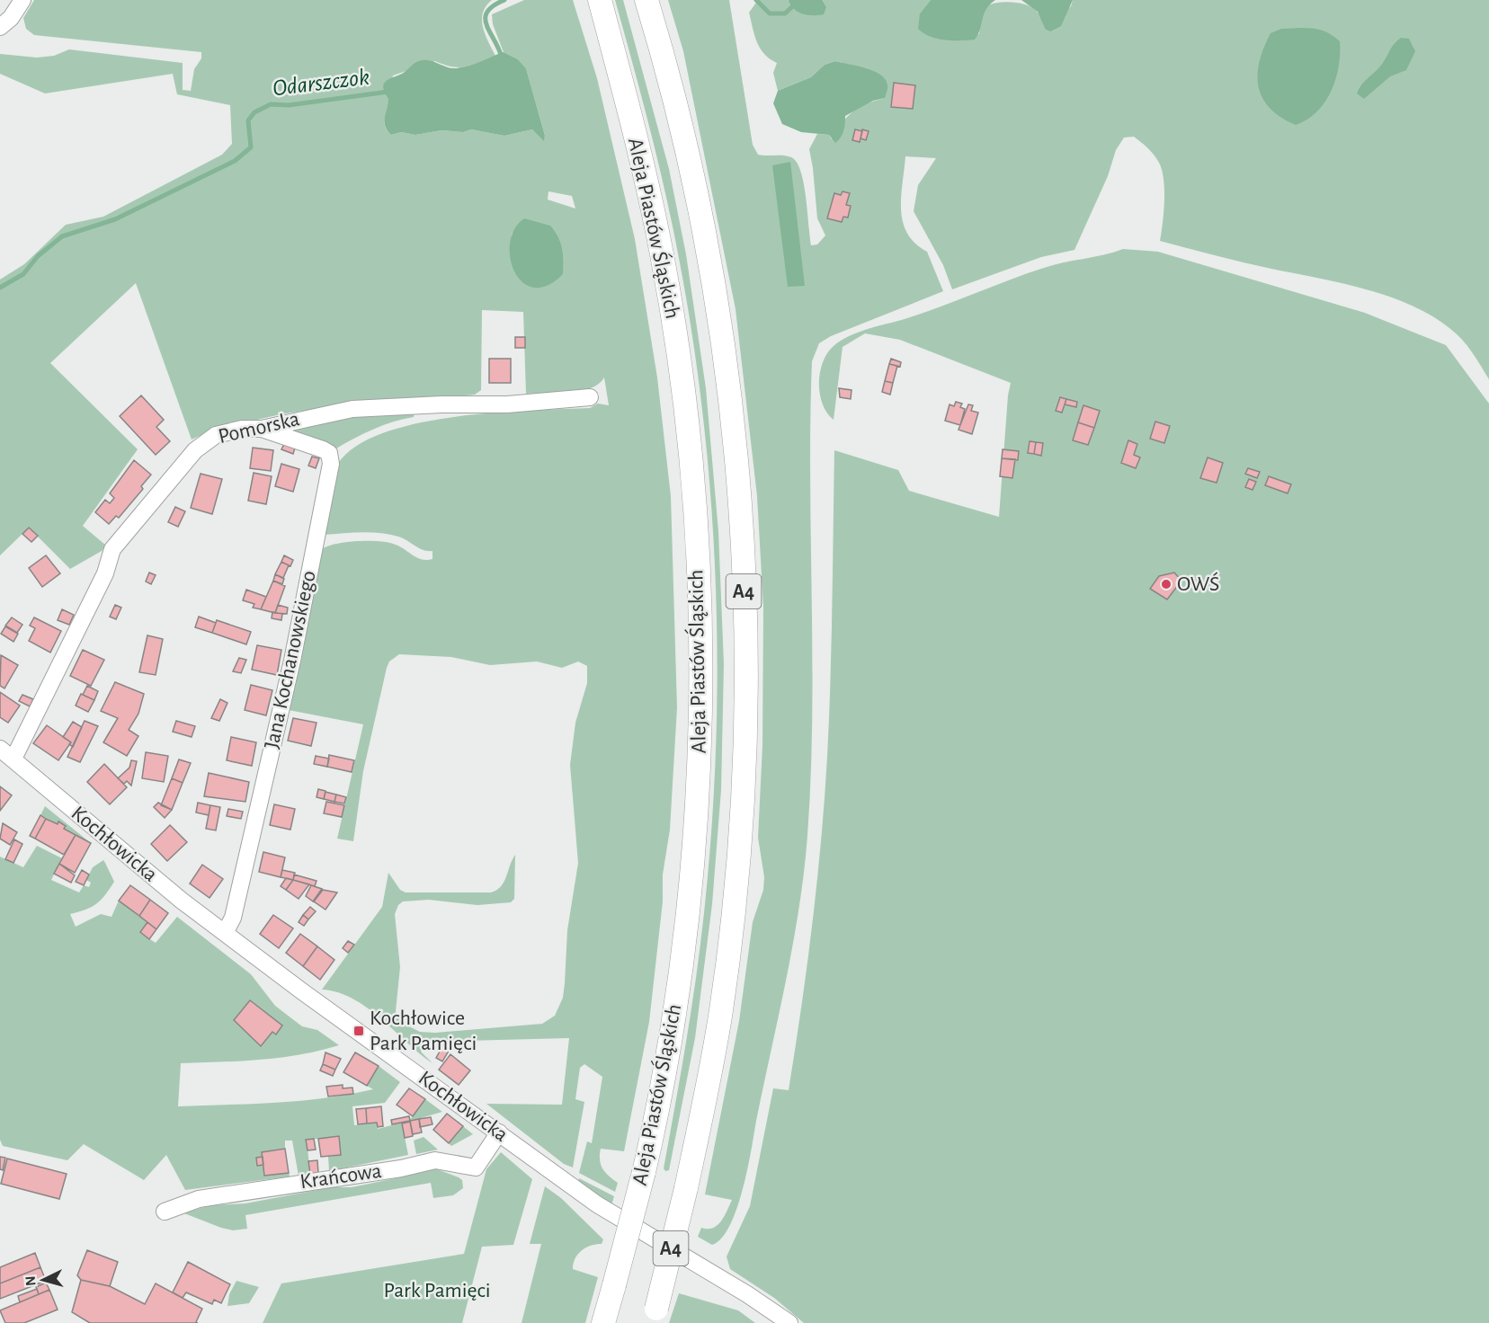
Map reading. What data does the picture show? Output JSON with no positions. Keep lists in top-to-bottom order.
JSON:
{
  "streets": {
    "highway": ["Aleja Piastów Śląskich", "A4"],
    "street": [
      "Pomorska",
      "Jana Kochanowskiego",
      "Kochłowicka",
      "Krańcowa"
    ]
  },
  "crossings": [
    ["Pomorska", "Jana Kochanowskiego"],
    ["Pomorska", "Kochłowicka"],
    ["Jana Kochanowskiego", "Kochłowicka"],
    ["Kochłowicka", "Krańcowa"]
  ],
  "water": ["Odarszczok"],
  "parks": ["Park Pamięci"],
  "places": {
    "other": ["OWŚ"],
    "transit": ["Kochłowice Park Pamięci"]
  },
  "north": "left"
}
